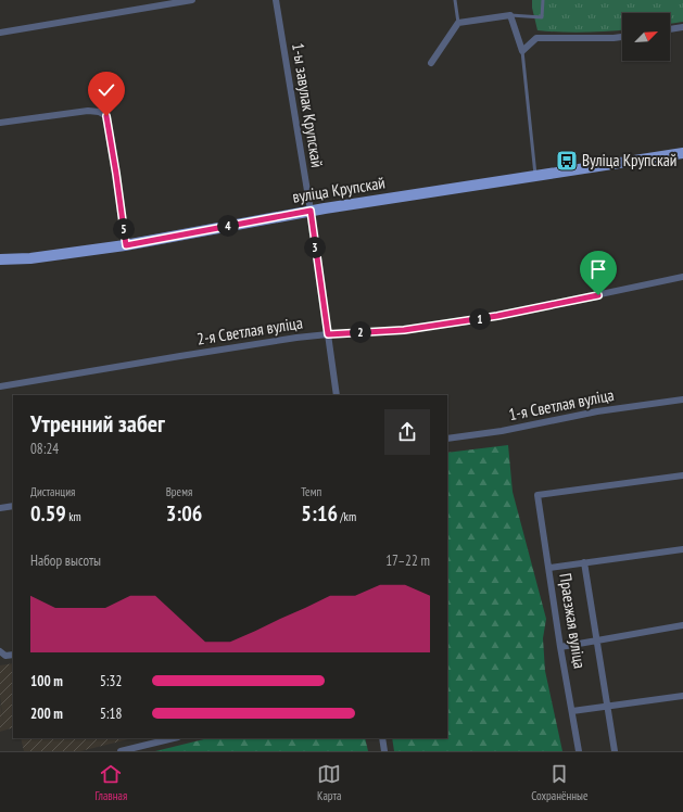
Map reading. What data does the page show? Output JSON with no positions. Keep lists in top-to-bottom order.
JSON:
{
  "streets": {
    "main road": ["вуліца Крупскай"],
    "street": [
      "1-ы завулак Крупскай",
      "2-я Светлая вуліца",
      "1-я Светлая вуліца",
      "Праезжая вуліца"
    ]
  },
  "crossings": [
    ["1-ы завулак Крупскай", "вуліца Крупскай"],
    ["1-ы завулак Крупскай", "2-я Светлая вуліца"]
  ],
  "places": {
    "bus stop": ["Вуліца Крупскай"]
  },
  "north": "top right",
  "page": {
    "pins": [
      "4",
      "5",
      "3",
      "1",
      "2"
    ],
    "heading": ["Утренний забег", "08:24"],
    "stats": [
      ["Дистанция", "0.59 km"],
      ["Время", "3:06"],
      ["Темп", "5:16 /km"]
    ],
    "chart": ["Набор высоты", "17–22 m"],
    "list": [
      {
        "name": "100 m",
        "note": "5:32"
      },
      {
        "name": "200 m",
        "note": "5:18"
      }
    ],
    "tabs": ["Главная", "Карта", "Сохранённые"]
  }
}
